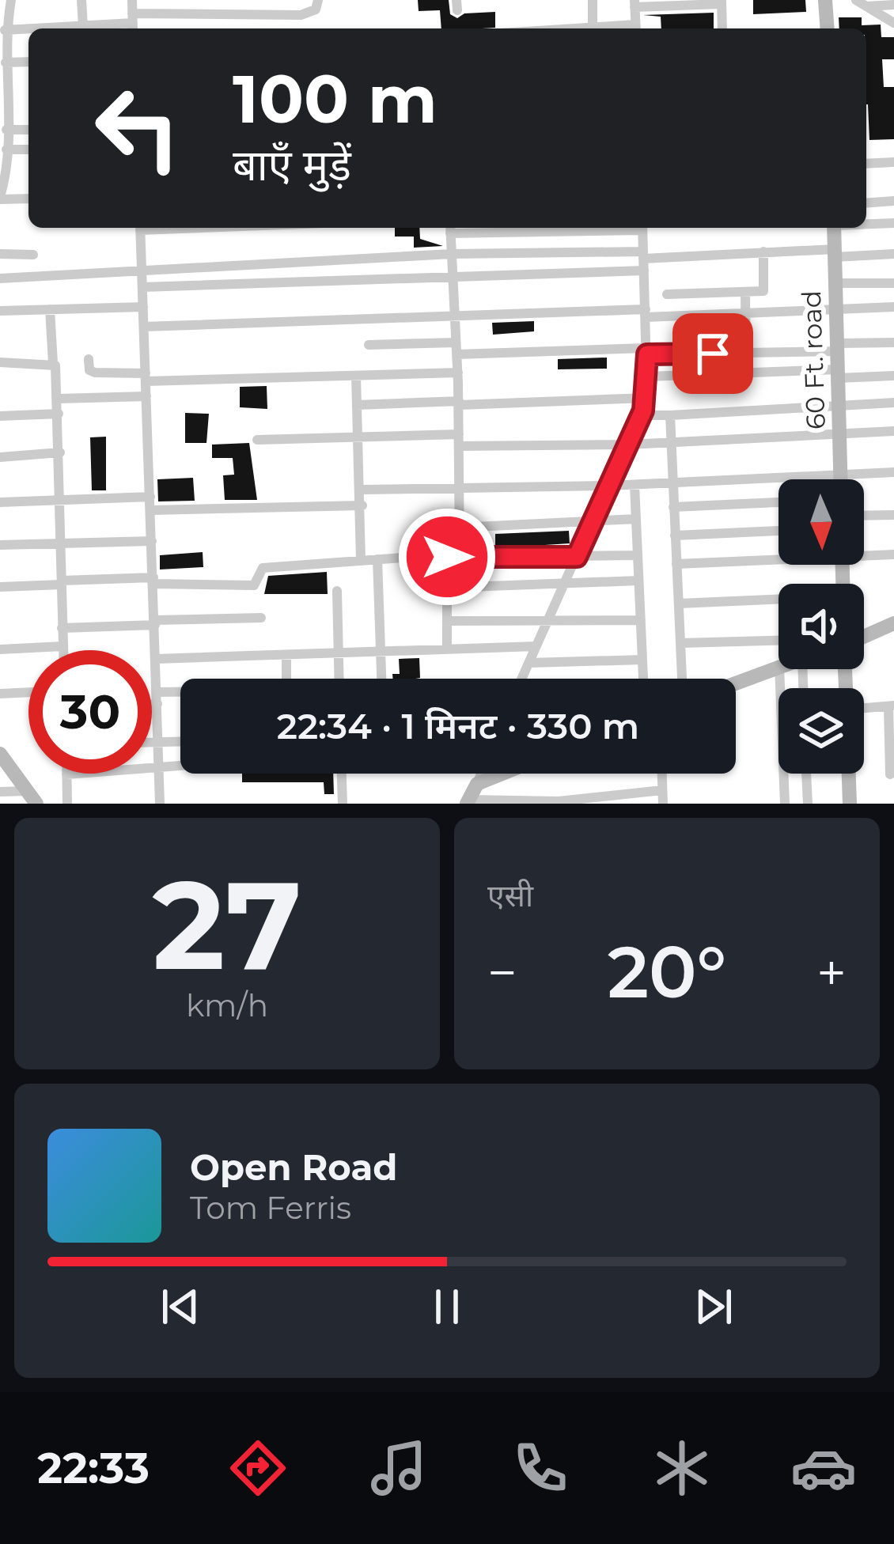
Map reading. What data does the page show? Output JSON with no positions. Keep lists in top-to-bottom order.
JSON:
{
  "streets": {
    "street": ["60 Ft. road"]
  },
  "north": "bottom",
  "page": {
    "turn": ["100 m", "बाएँ मुड़ें"],
    "limit": "30",
    "trip": "22:34 · 1 मिनट · 330 m",
    "tile": [
      ["27", "km/h"],
      "एसी"
    ],
    "heat": ["−", "20°", "+"],
    "song": ["Open Road", "Tom Ferris"],
    "tabs": "22:33"
  }
}
